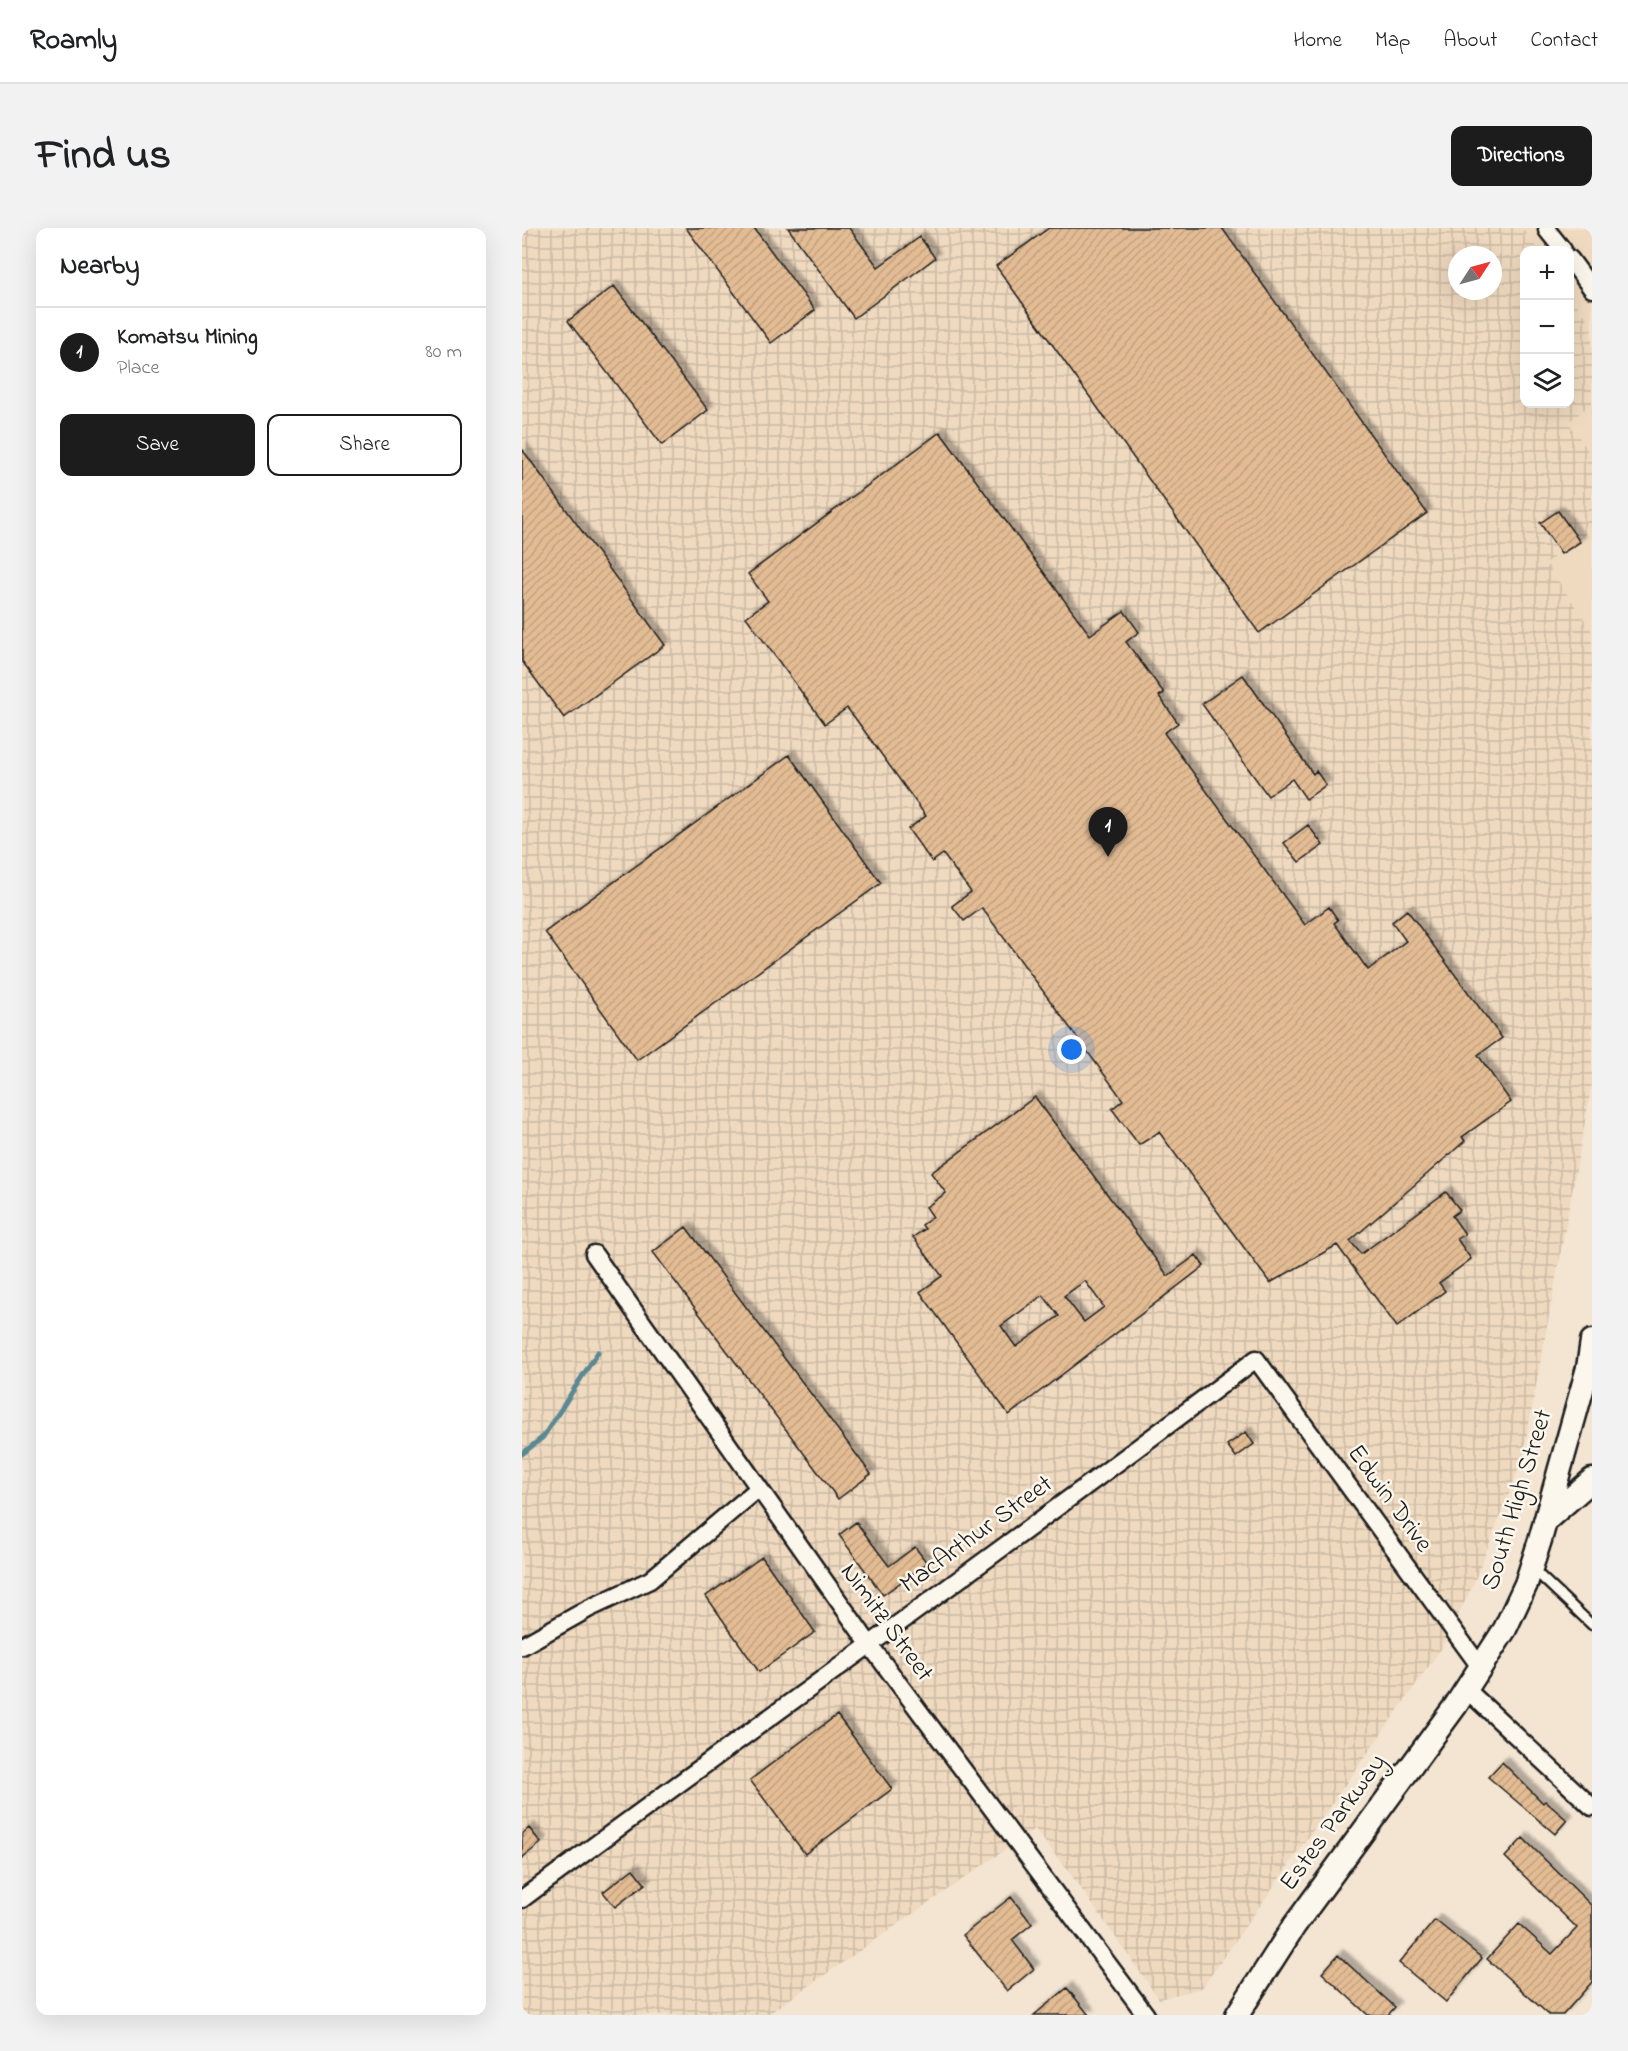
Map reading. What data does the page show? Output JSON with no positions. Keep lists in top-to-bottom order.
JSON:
{
  "streets": {
    "main road": ["South High Street", "Estes Parkway"],
    "street": ["Edwin Drive", "MacArthur Street", "Nimitz Street"]
  },
  "crossings": [
    ["Edwin Drive", "South High Street"],
    ["Edwin Drive", "MacArthur Street"],
    ["Edwin Drive", "Estes Parkway"],
    ["South High Street", "Estes Parkway"],
    ["MacArthur Street", "Nimitz Street"]
  ],
  "north": "top right",
  "page": {
    "header": "Roamly",
    "nav": [
      "Home",
      "Map",
      "About",
      "Contact"
    ],
    "title": "Find us",
    "buttons": [
      "Directions",
      ["Save", "Share"]
    ],
    "heading": "Nearby",
    "map_buttons": ["+", "−"],
    "list": [
      {
        "mark": "1",
        "name": "Komatsu Mining",
        "note": "Place",
        "value": "80 m"
      }
    ],
    "pins": "1"
  }
}
